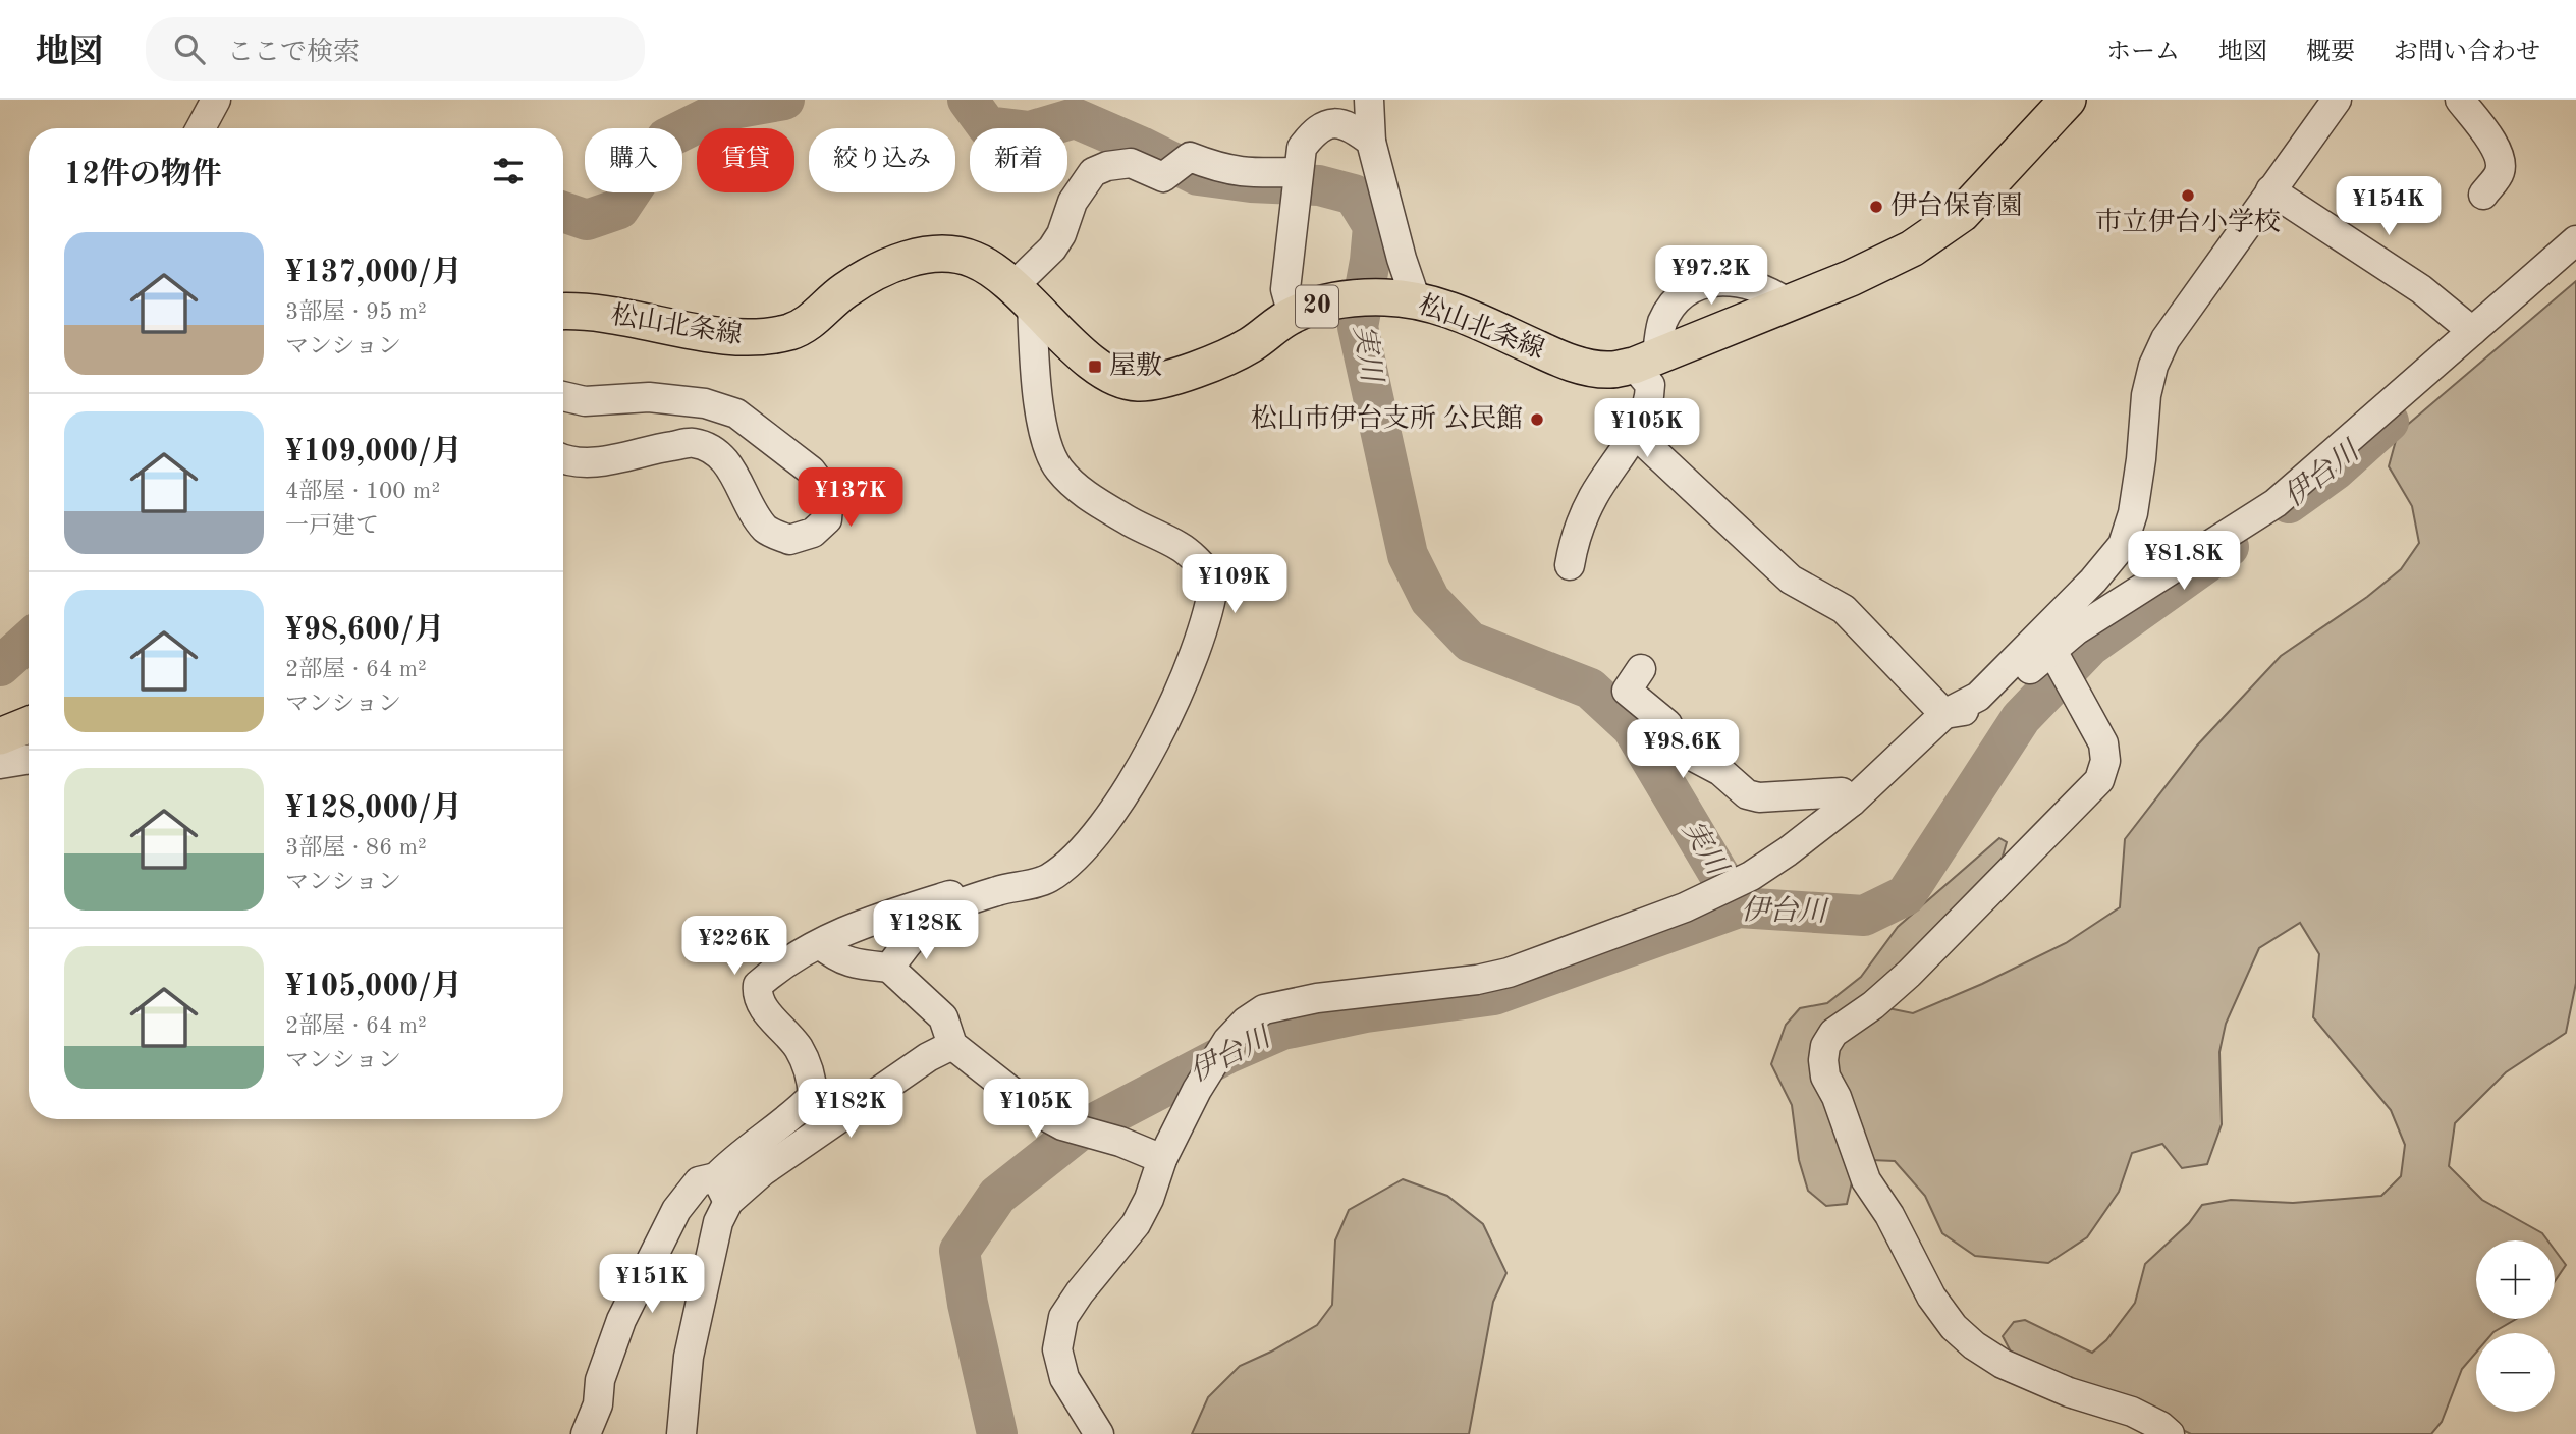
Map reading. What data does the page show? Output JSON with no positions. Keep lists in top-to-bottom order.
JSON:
{
  "streets": {
    "main road": ["20", "松山北条線"]
  },
  "water": ["実川", "伊台川"],
  "places": {
    "other": ["市立伊台小学校", "伊台保育園", "松山市伊台支所 公民館"],
    "transit": ["屋敷"]
  },
  "page": {
    "header": "地図",
    "search": "ここで検索",
    "nav": [
      "ホーム",
      "地図",
      "概要",
      "お問い合わせ"
    ],
    "chip": [
      "購入",
      "賃貸",
      "絞り込み",
      "新着"
    ],
    "heading": "12件の物件",
    "price": [
      "¥154K",
      "¥97.2K",
      "¥105K",
      "¥137K",
      "¥81.8K",
      "¥109K",
      "¥98.6K",
      "¥128K",
      "¥226K",
      "¥182K",
      "¥105K",
      "¥151K"
    ],
    "list": [
      {
        "name": "¥137,000/月",
        "note": "3部屋 · 95 m² · マンション"
      },
      {
        "name": "¥109,000/月",
        "note": "4部屋 · 100 m² · 一戸建て"
      },
      {
        "name": "¥98,600/月",
        "note": "2部屋 · 64 m² · マンション"
      },
      {
        "name": "¥128,000/月",
        "note": "3部屋 · 86 m² · マンション"
      },
      {
        "name": "¥105,000/月",
        "note": "2部屋 · 64 m² · マンション"
      }
    ],
    "map_buttons": ["+", "−"]
  }
}
